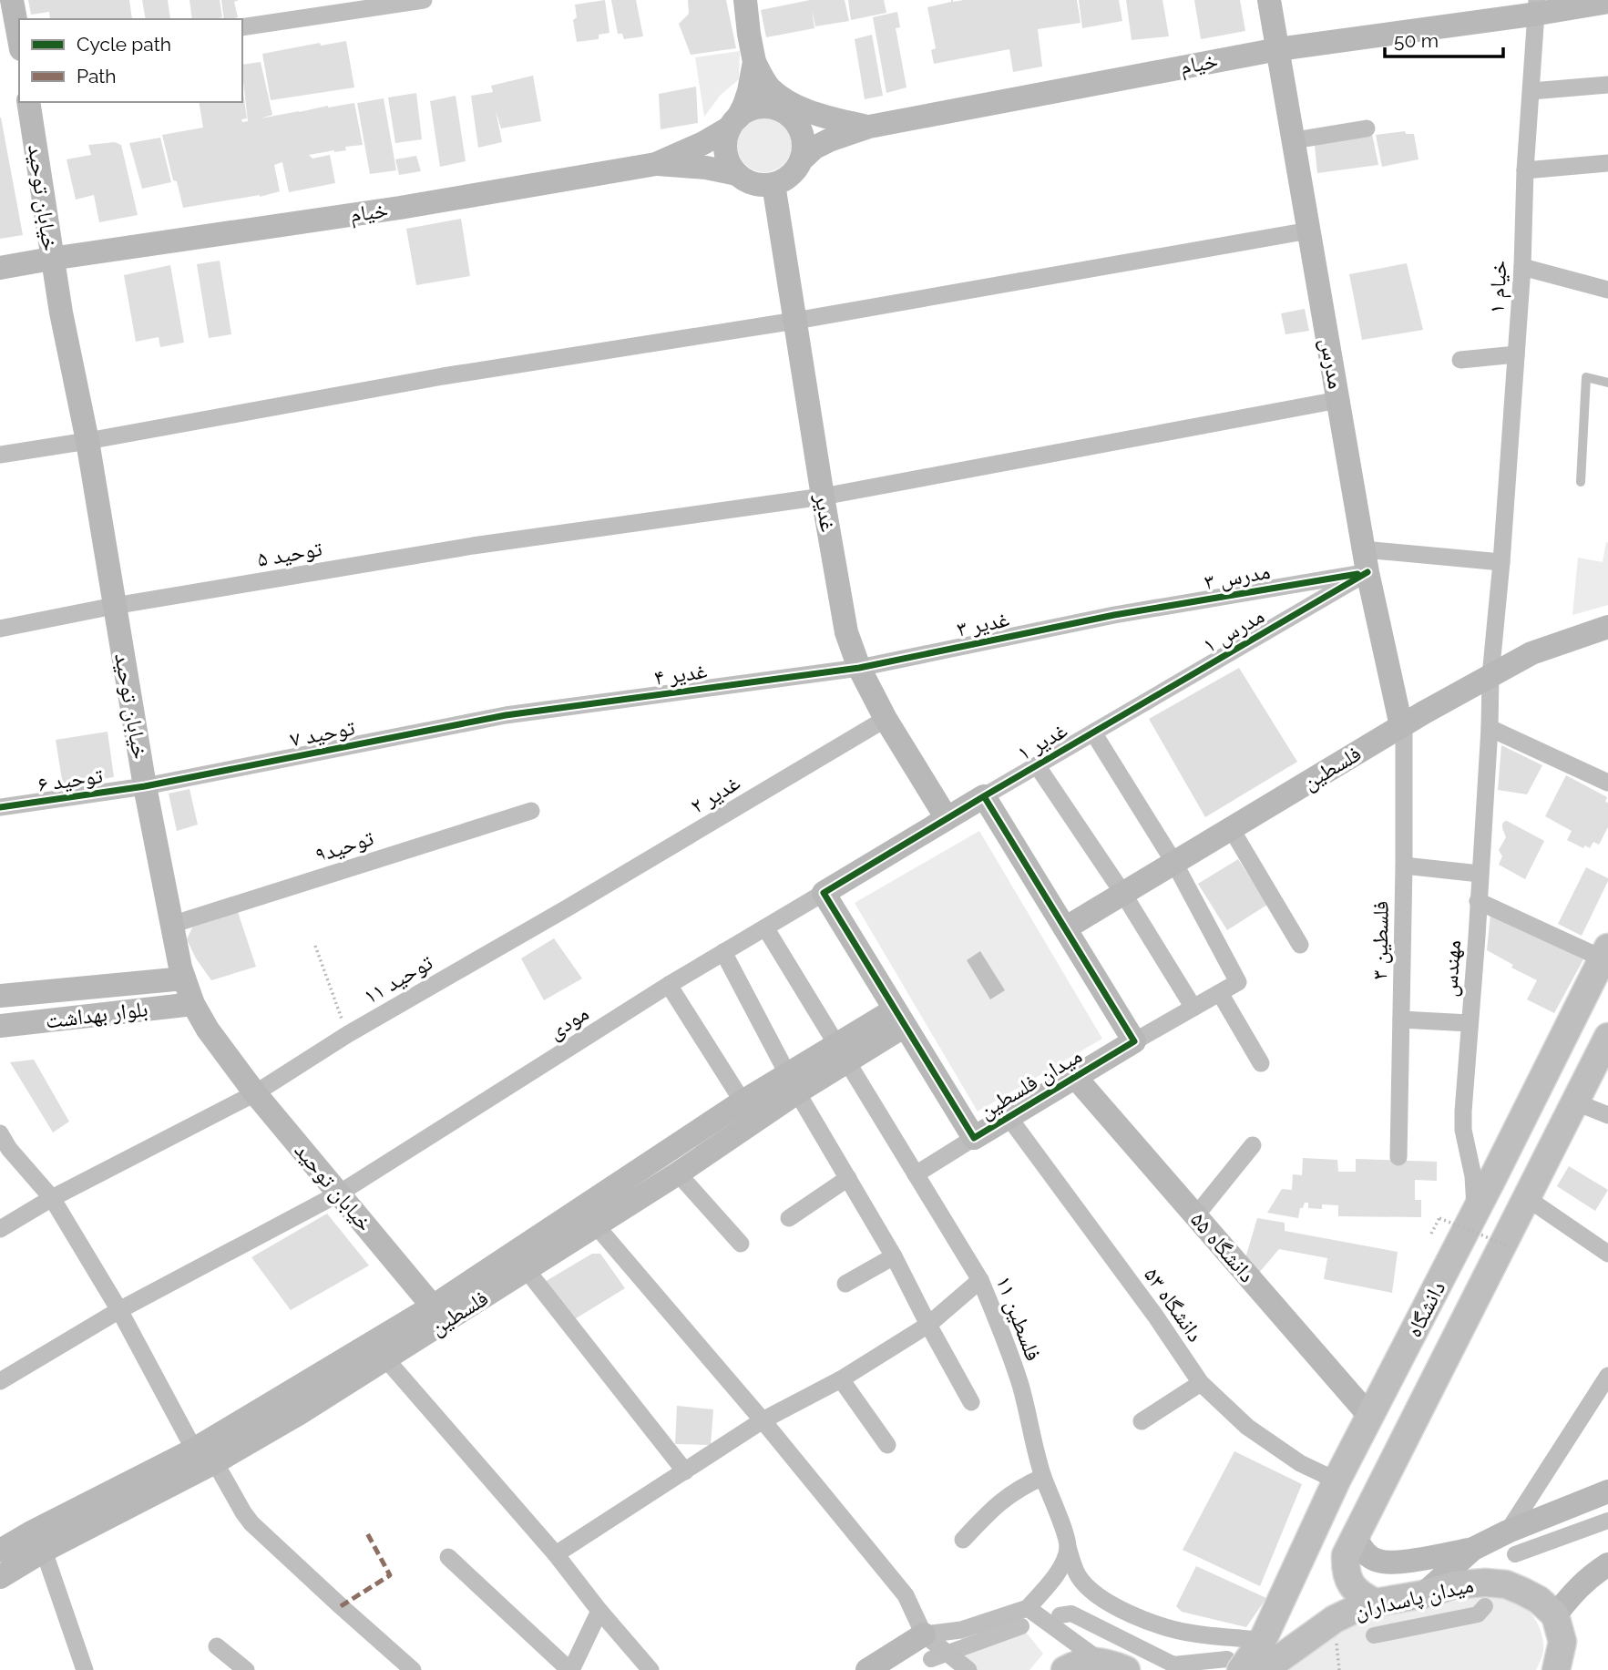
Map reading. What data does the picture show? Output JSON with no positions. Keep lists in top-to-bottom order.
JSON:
{
  "streets": {
    "main road": ["دانشگاه", "میدان پاسداران"],
    "street": [
      "خیام",
      "خیابان توحید",
      "خیام ۱",
      "مدرس",
      "غدیر",
      "توحید ۵",
      "مدرس ۳",
      "غدیر ۳",
      "مدرس ۱",
      "غدیر ۴",
      "توحید ۷",
      "غدیر ۱",
      "فلسطین",
      "توحید ۶",
      "غدیر ۲",
      "توحید۹",
      "فلسطین ۳",
      "مهندس",
      "توحید ۱۱",
      "بلوار بهداشت",
      "مودی",
      "میدان فلسطین",
      "دانشگاه ۵۵",
      "دانشگاه ۵۳",
      "فلسطین ۱۱"
    ]
  },
  "crossings": [
    ["خیام", "خیابان توحید"],
    ["خیام", "خیام ۱"],
    ["خیام", "مدرس"],
    ["خیام", "غدیر"],
    ["خیابان توحید", "توحید ۵"],
    ["خیابان توحید", "توحید ۷"],
    ["خیابان توحید", "فلسطین"],
    ["خیابان توحید", "توحید ۶"],
    ["خیابان توحید", "توحید۹"],
    ["خیابان توحید", "توحید ۱۱"],
    ["خیابان توحید", "بلوار بهداشت"],
    ["خیابان توحید", "مودی"],
    ["خیام ۱", "مدرس ۳"],
    ["خیام ۱", "فلسطین"],
    ["خیام ۱", "مهندس"],
    ["مدرس", "توحید ۵"],
    ["مدرس", "مدرس ۳"],
    ["مدرس", "مدرس ۱"],
    ["مدرس", "فلسطین"],
    ["مدرس", "فلسطین ۳"],
    ["غدیر", "توحید ۵"],
    ["غدیر", "غدیر ۳"],
    ["غدیر", "غدیر ۴"],
    ["غدیر", "غدیر ۲"],
    ["مدرس ۳", "غدیر ۳"],
    ["مدرس ۳", "مدرس ۱"],
    ["غدیر ۳", "غدیر ۴"],
    ["مدرس ۱", "غدیر ۱"],
    ["غدیر ۴", "توحید ۷"],
    ["توحید ۷", "توحید ۶"],
    ["فلسطین", "فلسطین ۳"],
    ["فلسطین", "مهندس"],
    ["فلسطین", "میدان فلسطین"],
    ["فلسطین", "فلسطین ۱۱"],
    ["غدیر ۲", "توحید ۱۱"],
    ["مهندس", "دانشگاه"],
    ["مودی", "میدان فلسطین"],
    ["مودی", "فلسطین ۱۱"],
    ["میدان فلسطین", "دانشگاه ۵۵"],
    ["میدان فلسطین", "دانشگاه ۵۳"],
    ["دانشگاه ۵۵", "دانشگاه"],
    ["دانشگاه ۵۳", "دانشگاه"],
    ["دانشگاه", "فلسطین ۱۱"],
    ["دانشگاه", "میدان پاسداران"]
  ],
  "legend": ["Cycle path", "Path"],
  "scale_bar": "50 m"
}
